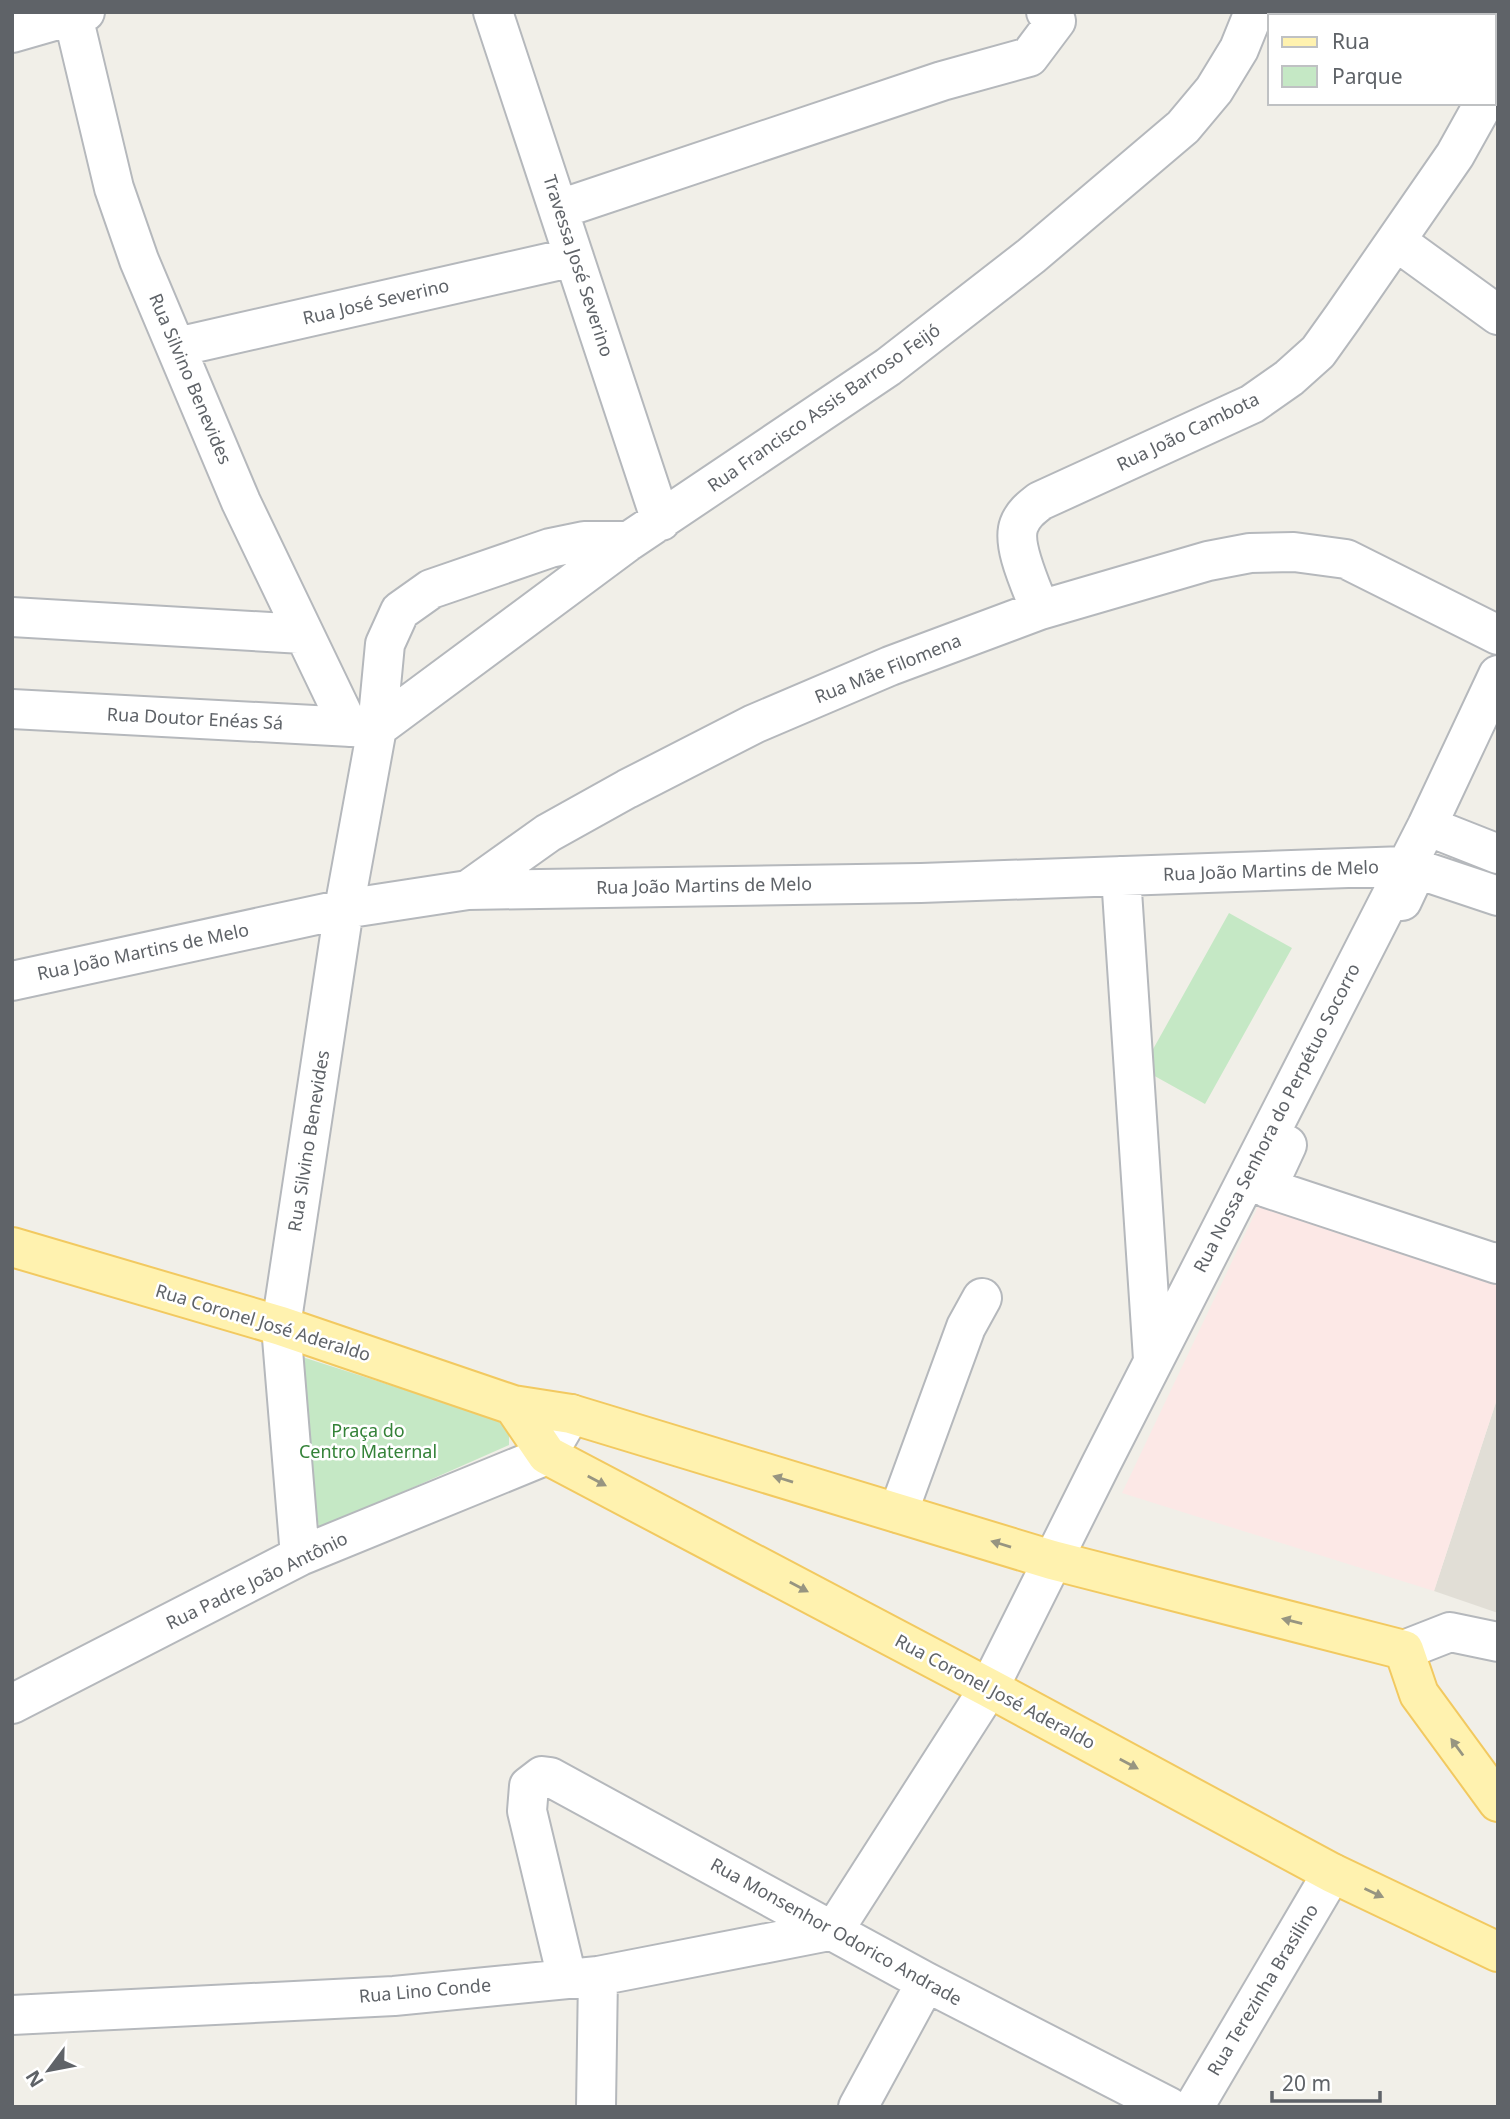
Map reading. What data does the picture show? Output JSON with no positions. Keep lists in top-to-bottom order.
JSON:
{
  "streets": {
    "main road": ["Rua Coronel José Aderaldo"],
    "street": [
      "Travessa José Severino",
      "Rua José Severino",
      "Rua Silvino Benevides",
      "Rua Francisco Assis Barroso Feijó",
      "Rua João Cambota",
      "Rua Mãe Filomena",
      "Rua Doutor Enéas Sá",
      "Rua João Martins de Melo",
      "Rua Nossa Senhora do Perpétuo Socorro",
      "Rua Padre João Antônio",
      "Rua Monsenhor Odorico Andrade",
      "Rua Terezinha Brasilino",
      "Rua Lino Conde"
    ]
  },
  "crossings": [
    ["Travessa José Severino", "Rua José Severino"],
    ["Travessa José Severino", "Rua Francisco Assis Barroso Feijó"],
    ["Rua José Severino", "Rua Silvino Benevides"],
    ["Rua Silvino Benevides", "Rua Francisco Assis Barroso Feijó"],
    ["Rua Silvino Benevides", "Rua Doutor Enéas Sá"],
    ["Rua Silvino Benevides", "Rua João Martins de Melo"],
    ["Rua Silvino Benevides", "Rua Coronel José Aderaldo"],
    ["Rua Silvino Benevides", "Rua Padre João Antônio"],
    ["Rua Francisco Assis Barroso Feijó", "Rua Doutor Enéas Sá"],
    ["Rua João Cambota", "Rua Mãe Filomena"],
    ["Rua Mãe Filomena", "Rua João Martins de Melo"],
    ["Rua João Martins de Melo", "Rua Nossa Senhora do Perpétuo Socorro"],
    ["Rua Nossa Senhora do Perpétuo Socorro", "Rua Coronel José Aderaldo"],
    ["Rua Coronel José Aderaldo", "Rua Padre João Antônio"],
    ["Rua Coronel José Aderaldo", "Rua Terezinha Brasilino"],
    ["Rua Monsenhor Odorico Andrade", "Rua Lino Conde"]
  ],
  "parks": ["Praça do Centro Maternal"],
  "legend": ["Rua", "Parque"],
  "scale_bar": "20 m",
  "north": "bottom left"
}
